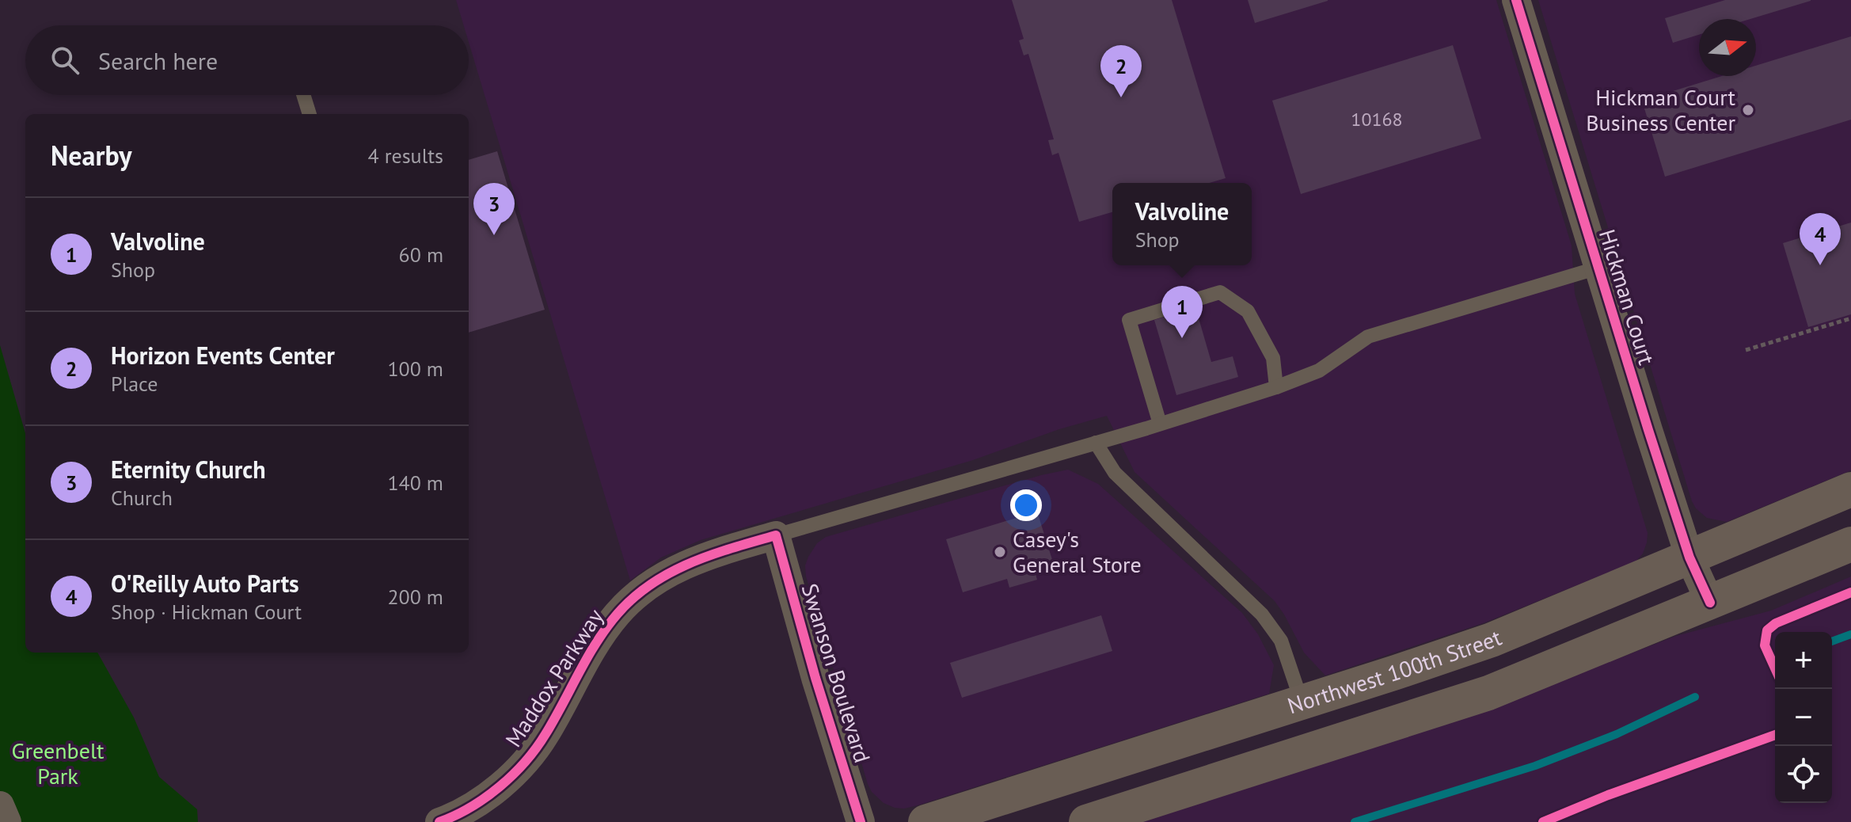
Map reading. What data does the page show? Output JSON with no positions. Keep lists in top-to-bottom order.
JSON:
{
  "streets": {
    "main road": ["Northwest 100th Street"],
    "street": ["Hickman Court", "Swanson Boulevard", "Maddox Parkway"]
  },
  "crossings": [
    ["Hickman Court", "Northwest 100th Street"],
    ["Swanson Boulevard", "Maddox Parkway"]
  ],
  "parks": ["Greenbelt Park"],
  "places": ["Hickman Court Business Center", "Casey's General Store"],
  "house_numbers": ["10168"],
  "north": "right",
  "page": {
    "search": "Search here",
    "pins": [
      "2",
      "3",
      "4",
      "1"
    ],
    "heading": ["Nearby", "4 results"],
    "popup": ["Valvoline", "Shop"],
    "list": [
      {
        "mark": "1",
        "name": "Valvoline",
        "note": "Shop",
        "value": "60 m"
      },
      {
        "mark": "2",
        "name": "Horizon Events Center",
        "note": "Place",
        "value": "100 m"
      },
      {
        "mark": "3",
        "name": "Eternity Church",
        "note": "Church",
        "value": "140 m"
      },
      {
        "mark": "4",
        "name": "O'Reilly Auto Parts",
        "note": "Shop · Hickman Court",
        "value": "200 m"
      }
    ],
    "map_buttons": ["+", "−"]
  }
}
